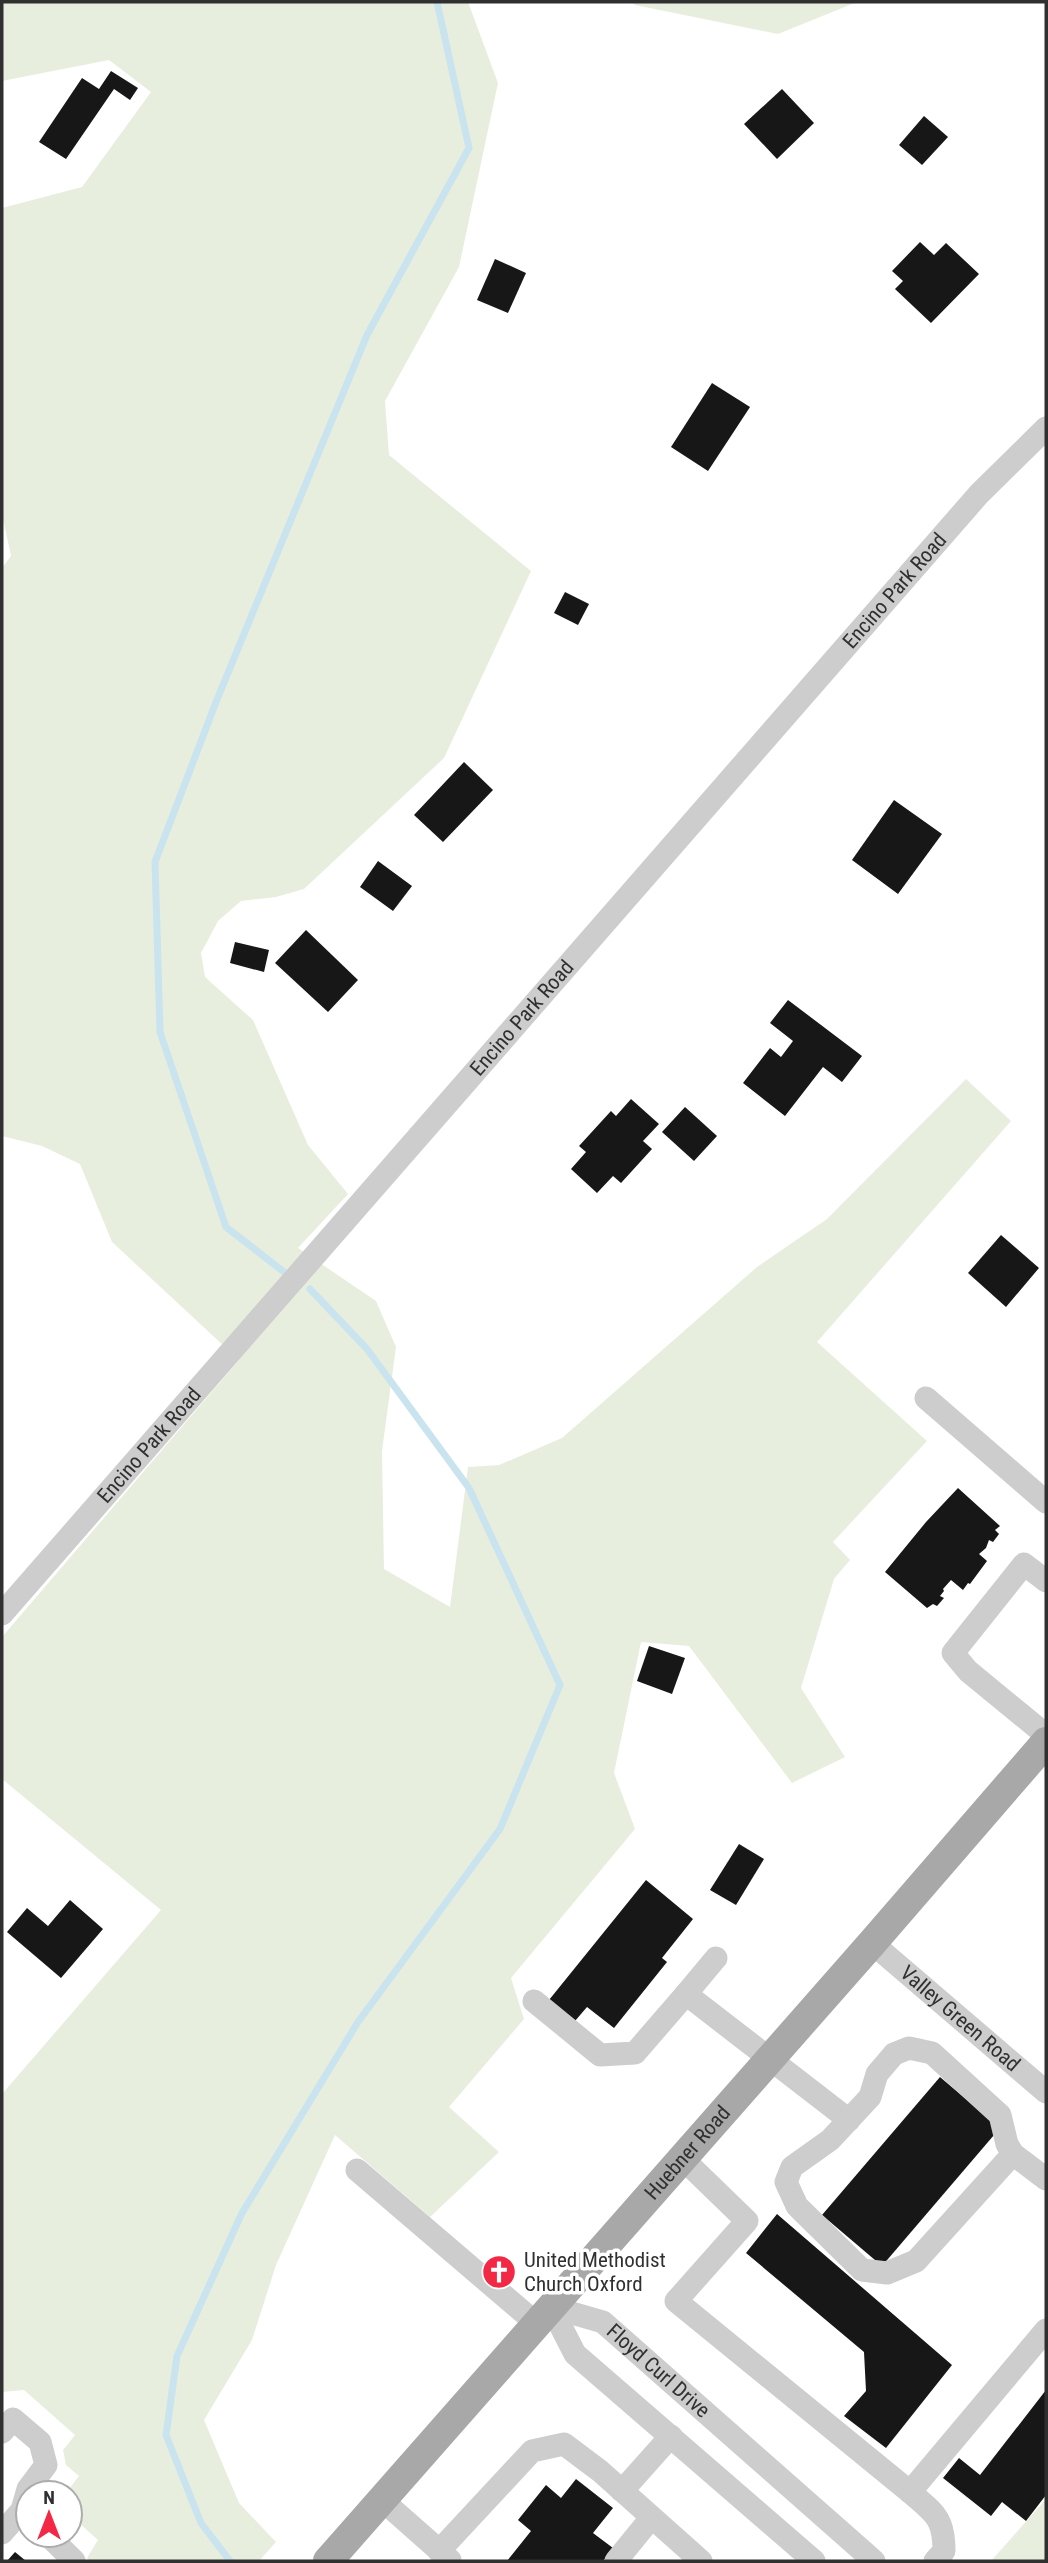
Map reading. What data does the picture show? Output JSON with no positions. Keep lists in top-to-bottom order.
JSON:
{
  "streets": {
    "main road": ["Huebner Road"],
    "street": ["Encino Park Road", "Valley Green Road", "Floyd Curl Drive"]
  },
  "crossings": [
    ["Valley Green Road", "Huebner Road"],
    ["Huebner Road", "Floyd Curl Drive"]
  ],
  "places": {
    "church": ["United Methodist Church Oxford"]
  },
  "north": "top"
}
